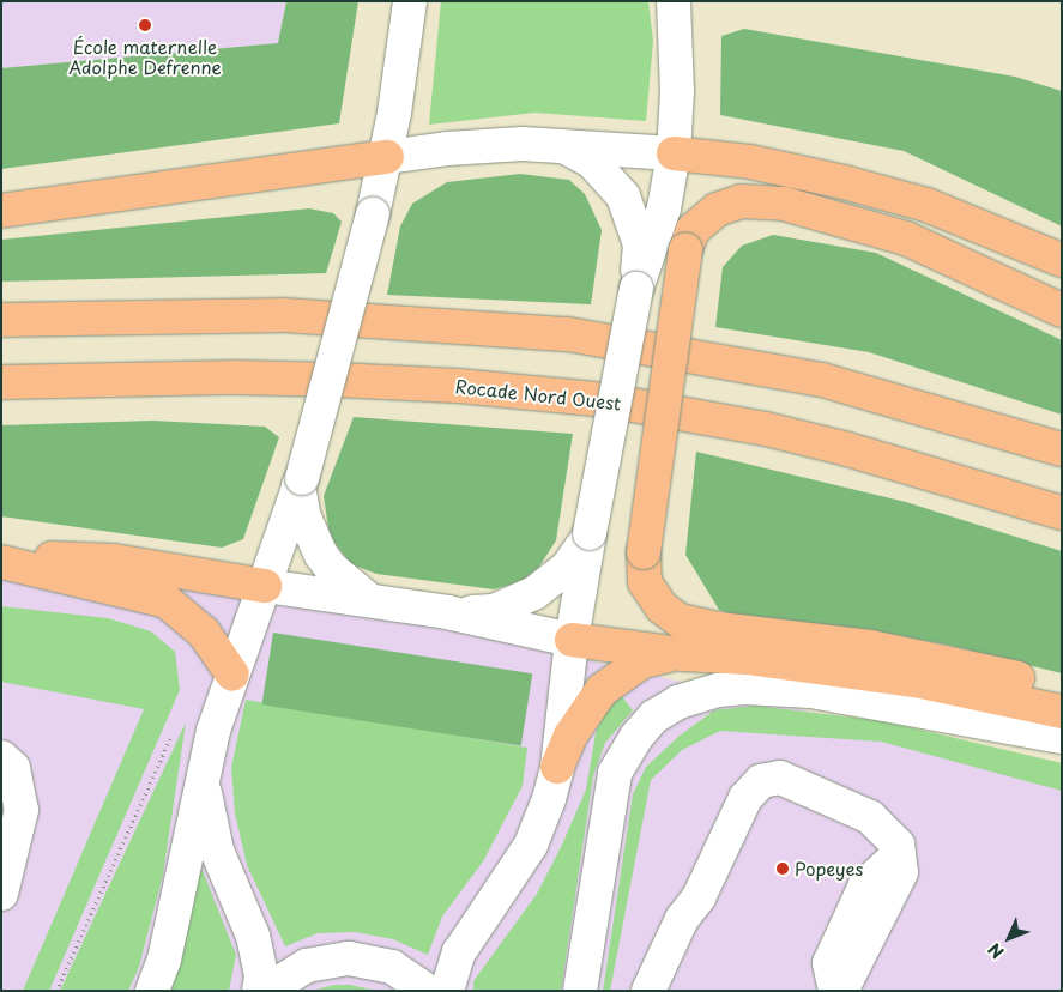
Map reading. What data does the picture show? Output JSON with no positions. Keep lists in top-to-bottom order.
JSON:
{
  "streets": {
    "highway": ["Rocade Nord Ouest"]
  },
  "places": ["École maternelle Adolphe Defrenne", "Popeyes"],
  "north": "bottom left"
}
